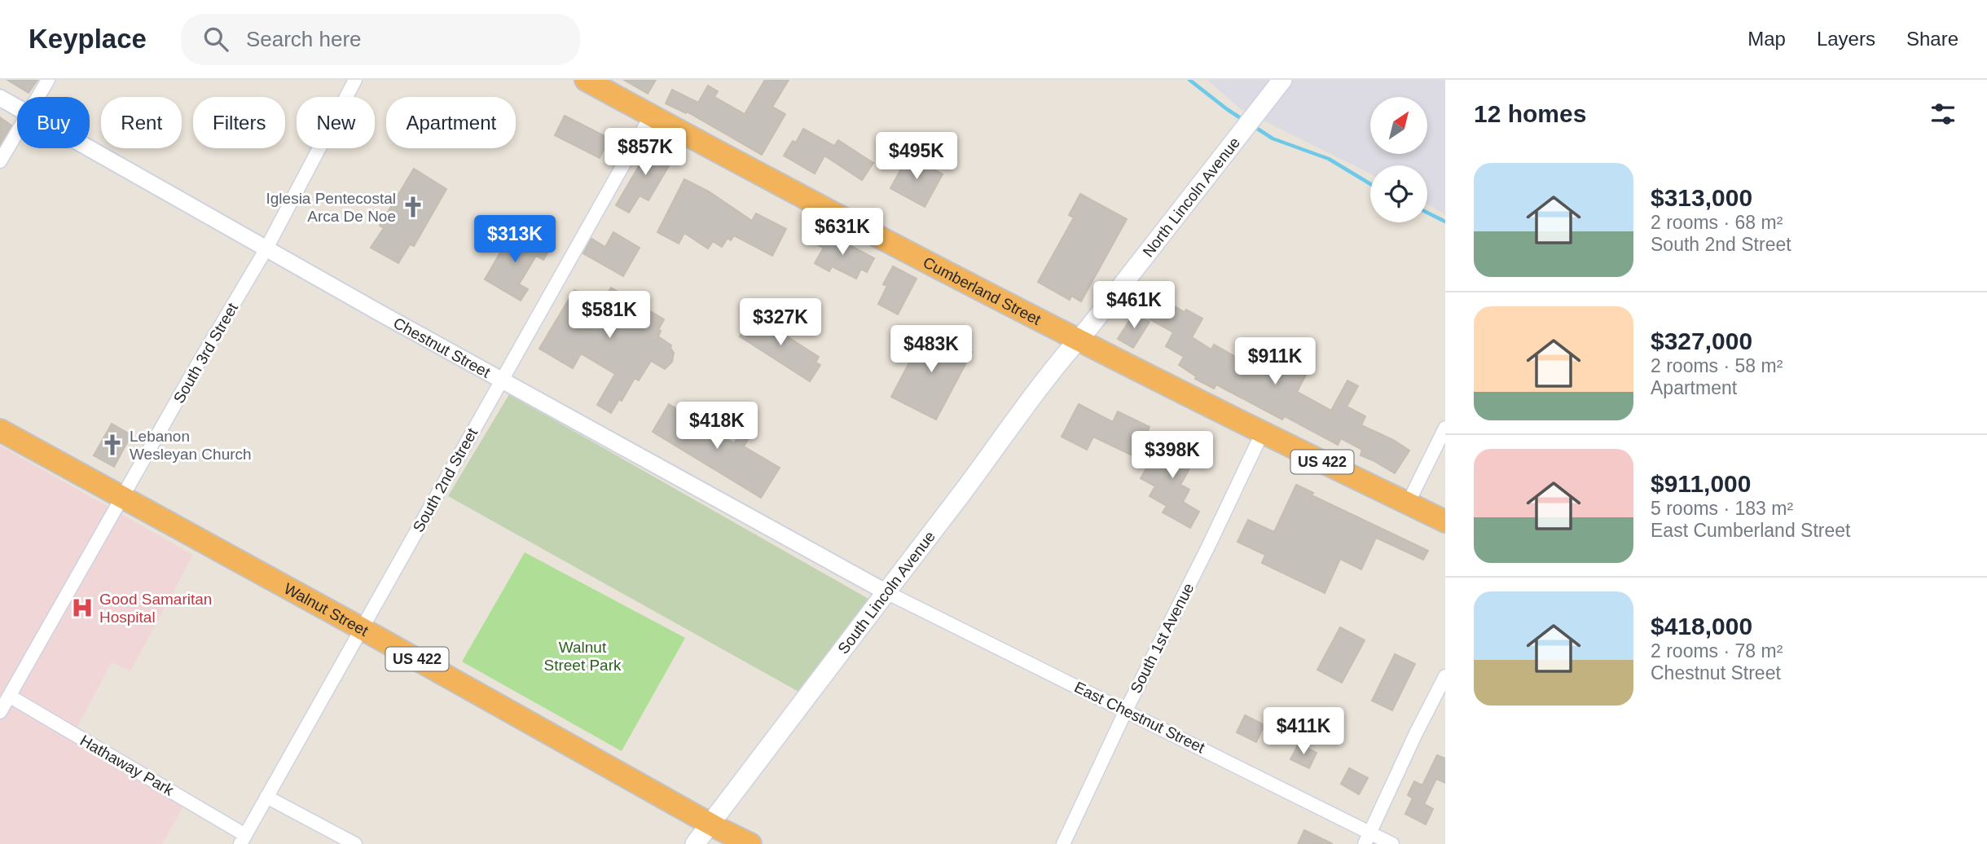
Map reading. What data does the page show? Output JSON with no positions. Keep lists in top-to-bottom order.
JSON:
{
  "streets": {
    "highway": ["Cumberland Street", "US 422", "Walnut Street"],
    "main road": ["North Lincoln Avenue", "South Lincoln Avenue"],
    "street": [
      "Chestnut Street",
      "South 3rd Street",
      "South 2nd Street",
      "South 1st Avenue",
      "East Chestnut Street",
      "Hathaway Park"
    ]
  },
  "crossings": [
    ["North Lincoln Avenue", "Cumberland Street"],
    ["North Lincoln Avenue", "US 422"],
    ["North Lincoln Avenue", "South Lincoln Avenue"],
    ["Cumberland Street", "US 422"],
    ["Cumberland Street", "South 2nd Street"],
    ["Cumberland Street", "South Lincoln Avenue"],
    ["Chestnut Street", "South 3rd Street"],
    ["Chestnut Street", "South 2nd Street"],
    ["Chestnut Street", "South Lincoln Avenue"],
    ["Chestnut Street", "East Chestnut Street"],
    ["South 3rd Street", "Walnut Street"],
    ["South 3rd Street", "Hathaway Park"],
    ["US 422", "South Lincoln Avenue"],
    ["US 422", "Walnut Street"],
    ["US 422", "South 1st Avenue"],
    ["South 2nd Street", "Walnut Street"],
    ["South 2nd Street", "Hathaway Park"],
    ["South Lincoln Avenue", "Walnut Street"],
    ["South Lincoln Avenue", "East Chestnut Street"],
    ["South 1st Avenue", "East Chestnut Street"]
  ],
  "parks": ["Walnut Street Park"],
  "places": {
    "church": ["Iglesia Pentecostal Arca De Noe", "Lebanon Wesleyan Church"],
    "hospital": ["Good Samaritan Hospital"]
  },
  "north": "top right",
  "page": {
    "header": "Keyplace",
    "search": "Search here",
    "nav": ["Map", "Layers", "Share"],
    "heading": "12 homes",
    "chip": [
      "Buy",
      "Rent",
      "Filters",
      "New",
      "Apartment"
    ],
    "price": [
      "$857K",
      "$495K",
      "$631K",
      "$313K",
      "$461K",
      "$581K",
      "$327K",
      "$483K",
      "$911K",
      "$418K",
      "$398K",
      "$411K"
    ],
    "list": [
      {
        "name": "$313,000",
        "note": "2 rooms · 68 m² · South 2nd Street"
      },
      {
        "name": "$327,000",
        "note": "2 rooms · 58 m² · Apartment"
      },
      {
        "name": "$911,000",
        "note": "5 rooms · 183 m² · East Cumberland Street"
      },
      {
        "name": "$418,000",
        "note": "2 rooms · 78 m² · Chestnut Street"
      }
    ]
  }
}
